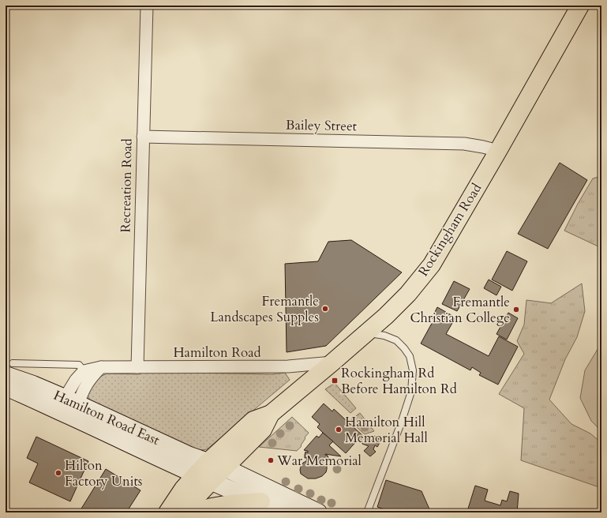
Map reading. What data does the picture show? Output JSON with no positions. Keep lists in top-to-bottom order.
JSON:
{
  "streets": {
    "main road": ["Rockingham Road", "Hamilton Road East"],
    "street": ["Bailey Street", "Recreation Road", "Hamilton Road"]
  },
  "crossings": [
    ["Bailey Street", "Recreation Road"],
    ["Bailey Street", "Rockingham Road"],
    ["Recreation Road", "Hamilton Road"],
    ["Rockingham Road", "Hamilton Road"],
    ["Rockingham Road", "Hamilton Road East"]
  ],
  "places": {
    "other": [
      "Fremantle Landscapes Supples",
      "Fremantle Christian College",
      "Hamilton Hill Memorial Hall",
      "War Memorial",
      "Hilton Factory Units"
    ],
    "transit": ["Rockingham Rd Before Hamilton Rd"]
  }
}
